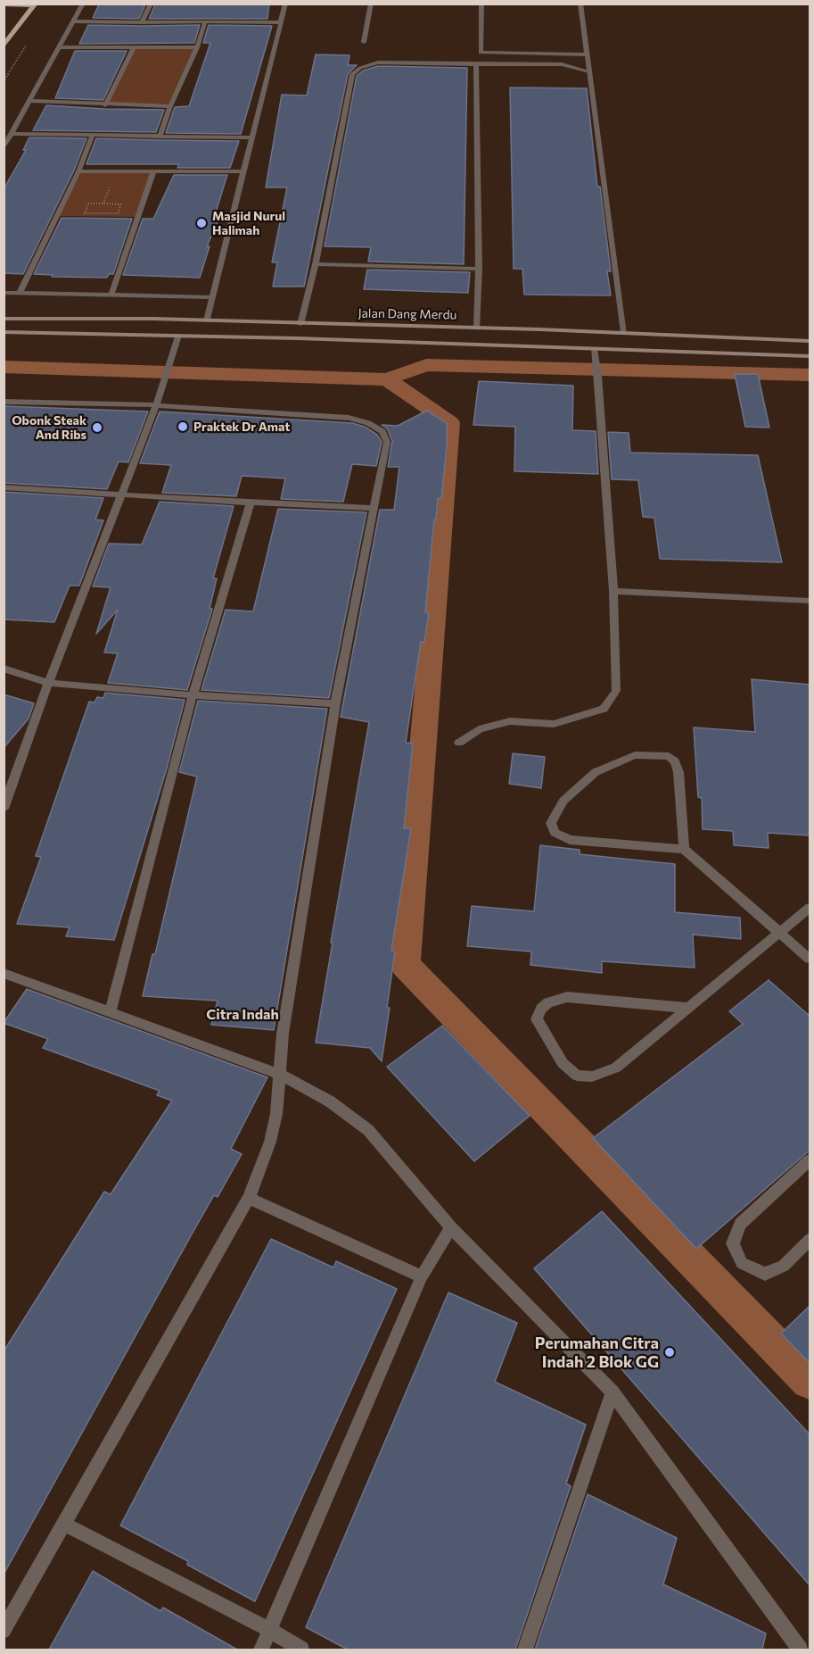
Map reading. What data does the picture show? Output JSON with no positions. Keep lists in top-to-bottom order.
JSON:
{
  "streets": {
    "main road": ["Jalan Dang Merdu"]
  },
  "districts": ["Citra Indah"],
  "places": [
    "Masjid Nurul Halimah",
    "Praktek Dr Amat",
    "Obonk Steak And Ribs",
    "Perumahan Citra Indah 2 Blok GG"
  ]
}
